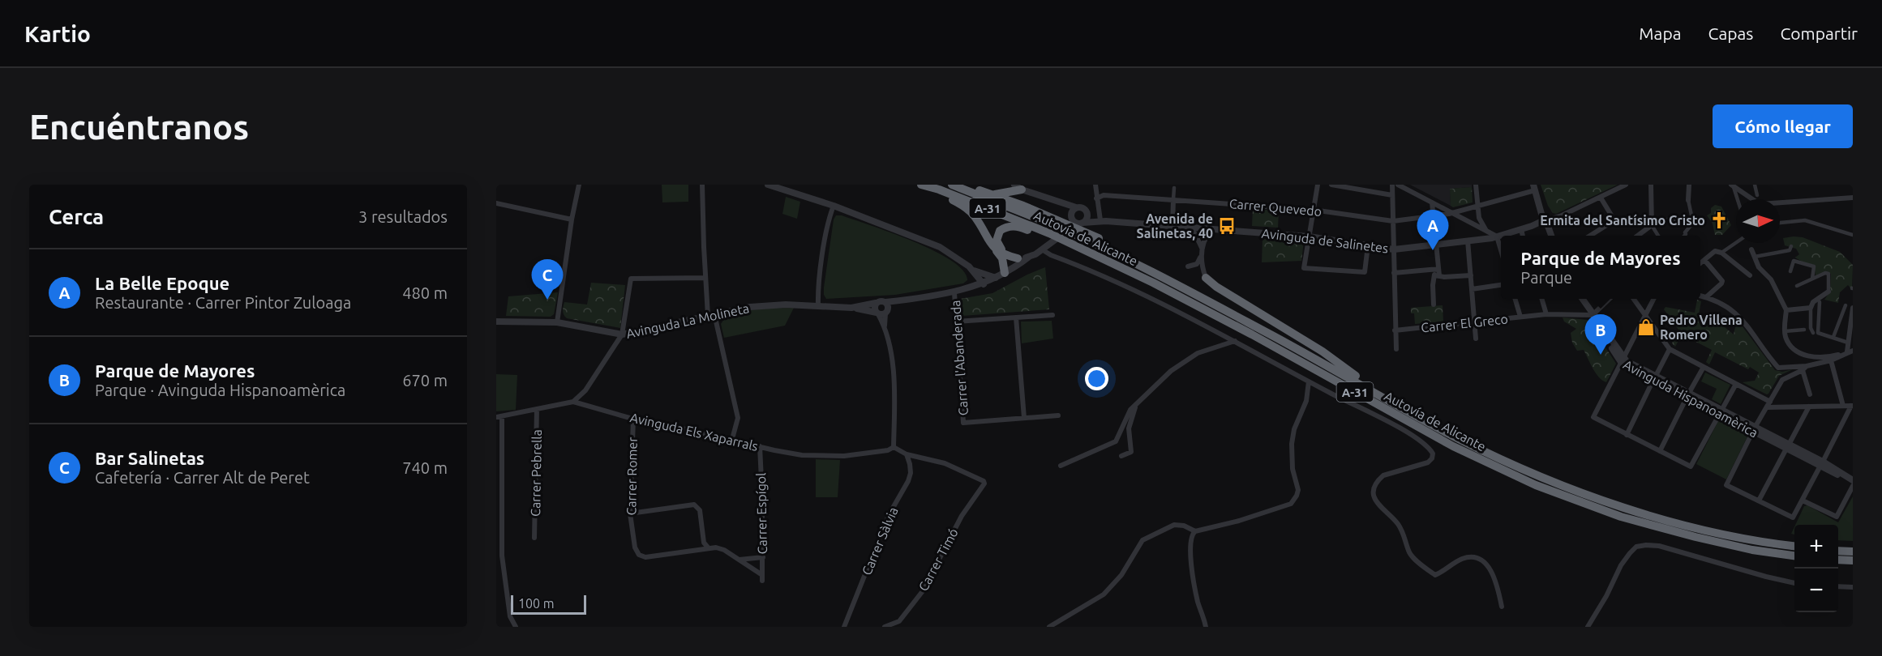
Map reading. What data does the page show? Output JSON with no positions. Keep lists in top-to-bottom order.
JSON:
{
  "streets": {
    "highway": ["A-31", "Autovía de Alicante"],
    "street": [
      "Carrer Quevedo",
      "Avinguda de Salinetes",
      "Avinguda La Molineta",
      "Carrer El Greco",
      "Carrer l'Abanderada",
      "Avinguda Hispanoamèrica",
      "Avinguda Els Xaparrals",
      "Carrer Pebrella",
      "Carrer Romer",
      "Carrer Espígol",
      "Carrer Sàlvia",
      "Carrer Timó"
    ]
  },
  "crossings": [
    ["Autovía de Alicante", "Avinguda de Salinetes"],
    ["Carrer El Greco", "Avinguda Hispanoamèrica"],
    ["Avinguda Els Xaparrals", "Carrer Pebrella"],
    ["Avinguda Els Xaparrals", "Carrer Romer"],
    ["Avinguda Els Xaparrals", "Carrer Espígol"],
    ["Carrer Sàlvia", "Carrer Timó"]
  ],
  "places": {
    "church": ["Ermita del Santísimo Cristo"],
    "bus stop": ["Avenida de Salinetas, 40"],
    "shop": ["Pedro Villena Romero"]
  },
  "scale_bar": "100 m",
  "north": "right",
  "page": {
    "header": "Kartio",
    "nav": ["Mapa", "Capas", "Compartir"],
    "buttons": "Cómo llegar",
    "title": "Encuéntranos",
    "heading": ["Cerca", "3 resultados"],
    "pins": ["A", "C", "B"],
    "popup": ["Parque de Mayores", "Parque"],
    "list": [
      {
        "mark": "A",
        "name": "La Belle Epoque",
        "note": "Restaurante · Carrer Pintor Zuloaga",
        "value": "480 m"
      },
      {
        "mark": "B",
        "name": "Parque de Mayores",
        "note": "Parque · Avinguda Hispanoamèrica",
        "value": "670 m"
      },
      {
        "mark": "C",
        "name": "Bar Salinetas",
        "note": "Cafetería · Carrer Alt de Peret",
        "value": "740 m"
      }
    ],
    "map_buttons": ["+", "−"],
    "scale": "100 m"
  }
}
